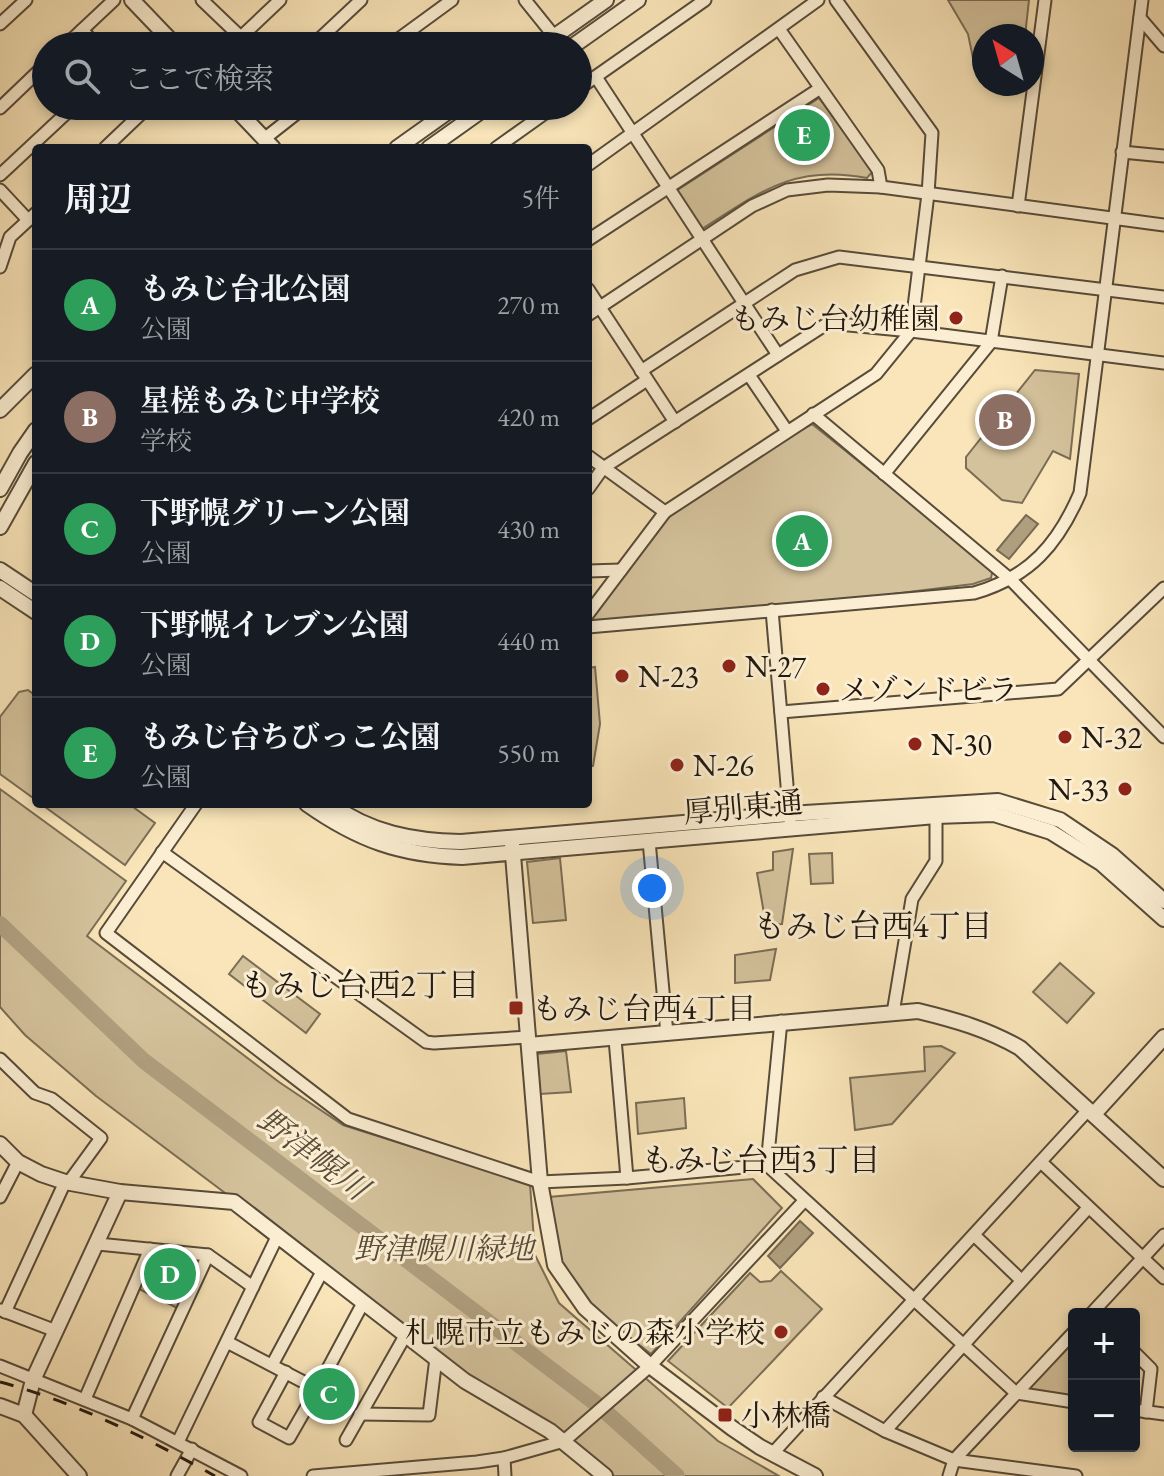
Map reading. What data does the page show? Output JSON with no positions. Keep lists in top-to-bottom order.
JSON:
{
  "streets": {
    "street": ["厚別東通"]
  },
  "districts": ["もみじ台西4丁目", "もみじ台西2丁目", "もみじ台西3丁目"],
  "water": ["野津幌川"],
  "parks": ["野津幌川緑地"],
  "places": {
    "other": [
      "もみじ台幼稚園",
      "N-27",
      "N-23",
      "メゾンドビラ",
      "N-32",
      "N-30",
      "N-26",
      "N-33",
      "札幌市立もみじの森小学校"
    ],
    "transit": ["もみじ台西4丁目", "小林橋"]
  },
  "north": "top left",
  "page": {
    "search": "ここで検索",
    "pins": [
      "E",
      "B",
      "A",
      "D",
      "C"
    ],
    "heading": ["周辺", "5件"],
    "list": [
      {
        "mark": "A",
        "name": "もみじ台北公園",
        "note": "公園",
        "value": "270 m"
      },
      {
        "mark": "B",
        "name": "星槎もみじ中学校",
        "note": "学校",
        "value": "420 m"
      },
      {
        "mark": "C",
        "name": "下野幌グリーン公園",
        "note": "公園",
        "value": "430 m"
      },
      {
        "mark": "D",
        "name": "下野幌イレブン公園",
        "note": "公園",
        "value": "440 m"
      },
      {
        "mark": "E",
        "name": "もみじ台ちびっこ公園",
        "note": "公園",
        "value": "550 m"
      }
    ],
    "map_buttons": ["+", "−"]
  }
}
